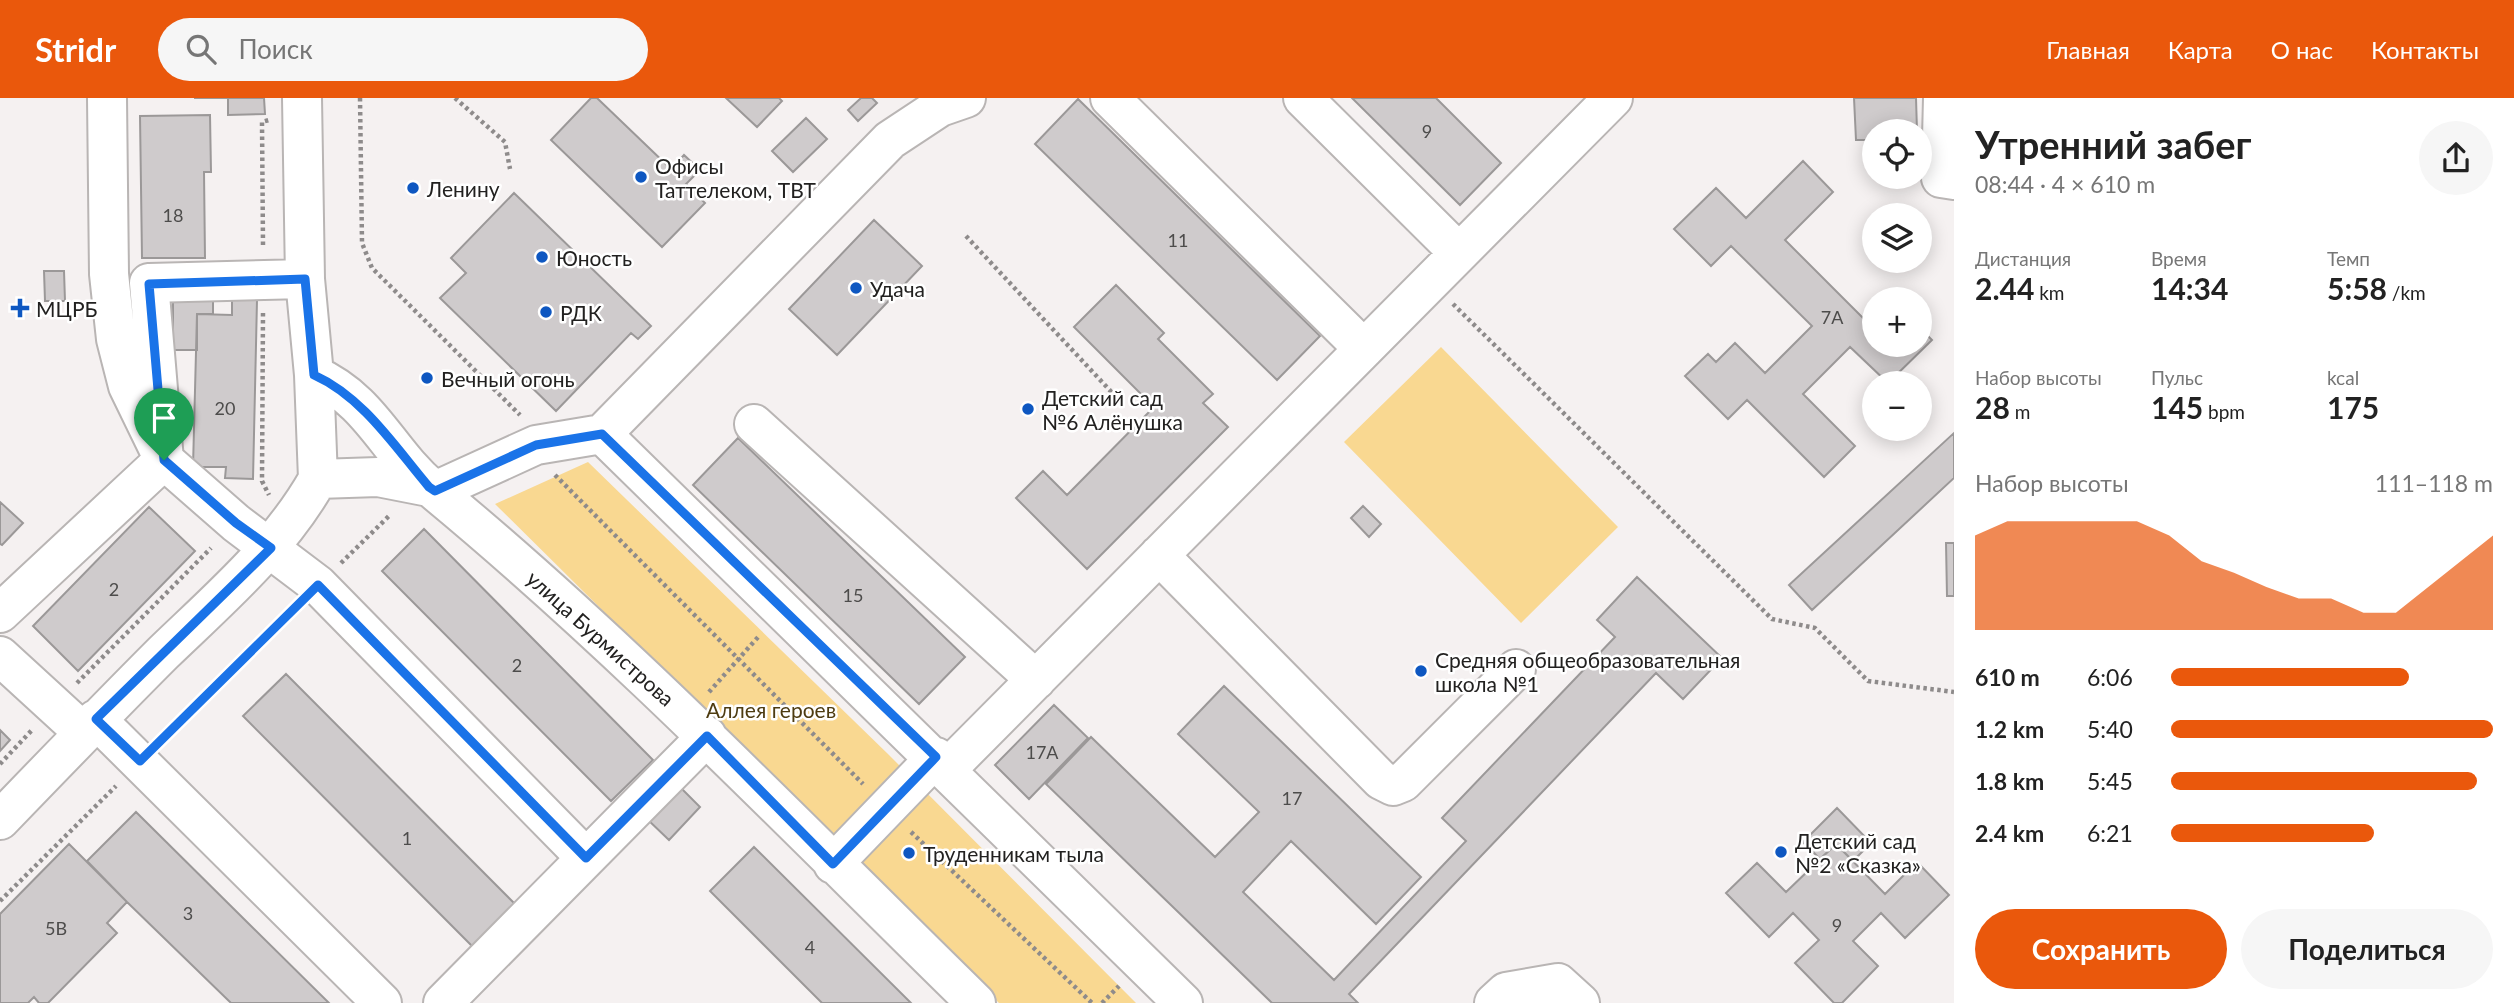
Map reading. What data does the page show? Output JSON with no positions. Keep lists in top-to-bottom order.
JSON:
{
  "streets": {
    "street": ["улица Бурмистрова"]
  },
  "parks": ["Аллея героев"],
  "places": {
    "other": [
      "Офисы Таттелеком, ТВТ",
      "Ленину",
      "Юность",
      "Удача",
      "РДК",
      "Вечный огонь",
      "Детский сад №6 Алёнушка",
      "Средняя общеобразовательная школа №1",
      "Детский сад №2 «Сказка»",
      "Труденникам тыла"
    ],
    "health": ["МЦРБ"]
  },
  "house_numbers": [
    "9",
    "18",
    "11",
    "7А",
    "20",
    "2",
    "15",
    "2",
    "17А",
    "17",
    "1",
    "3",
    "9",
    "5В",
    "4"
  ],
  "page": {
    "header": "Stridr",
    "search": "Поиск",
    "nav": [
      "Главная",
      "Карта",
      "О нас",
      "Контакты"
    ],
    "heading": ["Утренний забег", "08:44 · 4 × 610 m"],
    "map_buttons": ["+", "−"],
    "stats": [
      ["Дистанция", "2.44 km"],
      ["Время", "14:34"],
      ["Темп", "5:58 /km"],
      ["Набор высоты", "28 m"],
      ["Пульс", "145 bpm"],
      ["kcal", "175"]
    ],
    "chart": ["Набор высоты", "111–118 m"],
    "list": [
      {
        "name": "610 m",
        "note": "6:06"
      },
      {
        "name": "1.2 km",
        "note": "5:40"
      },
      {
        "name": "1.8 km",
        "note": "5:45"
      },
      {
        "name": "2.4 km",
        "note": "6:21"
      }
    ],
    "buttons": ["Сохранить", "Поделиться"]
  }
}
